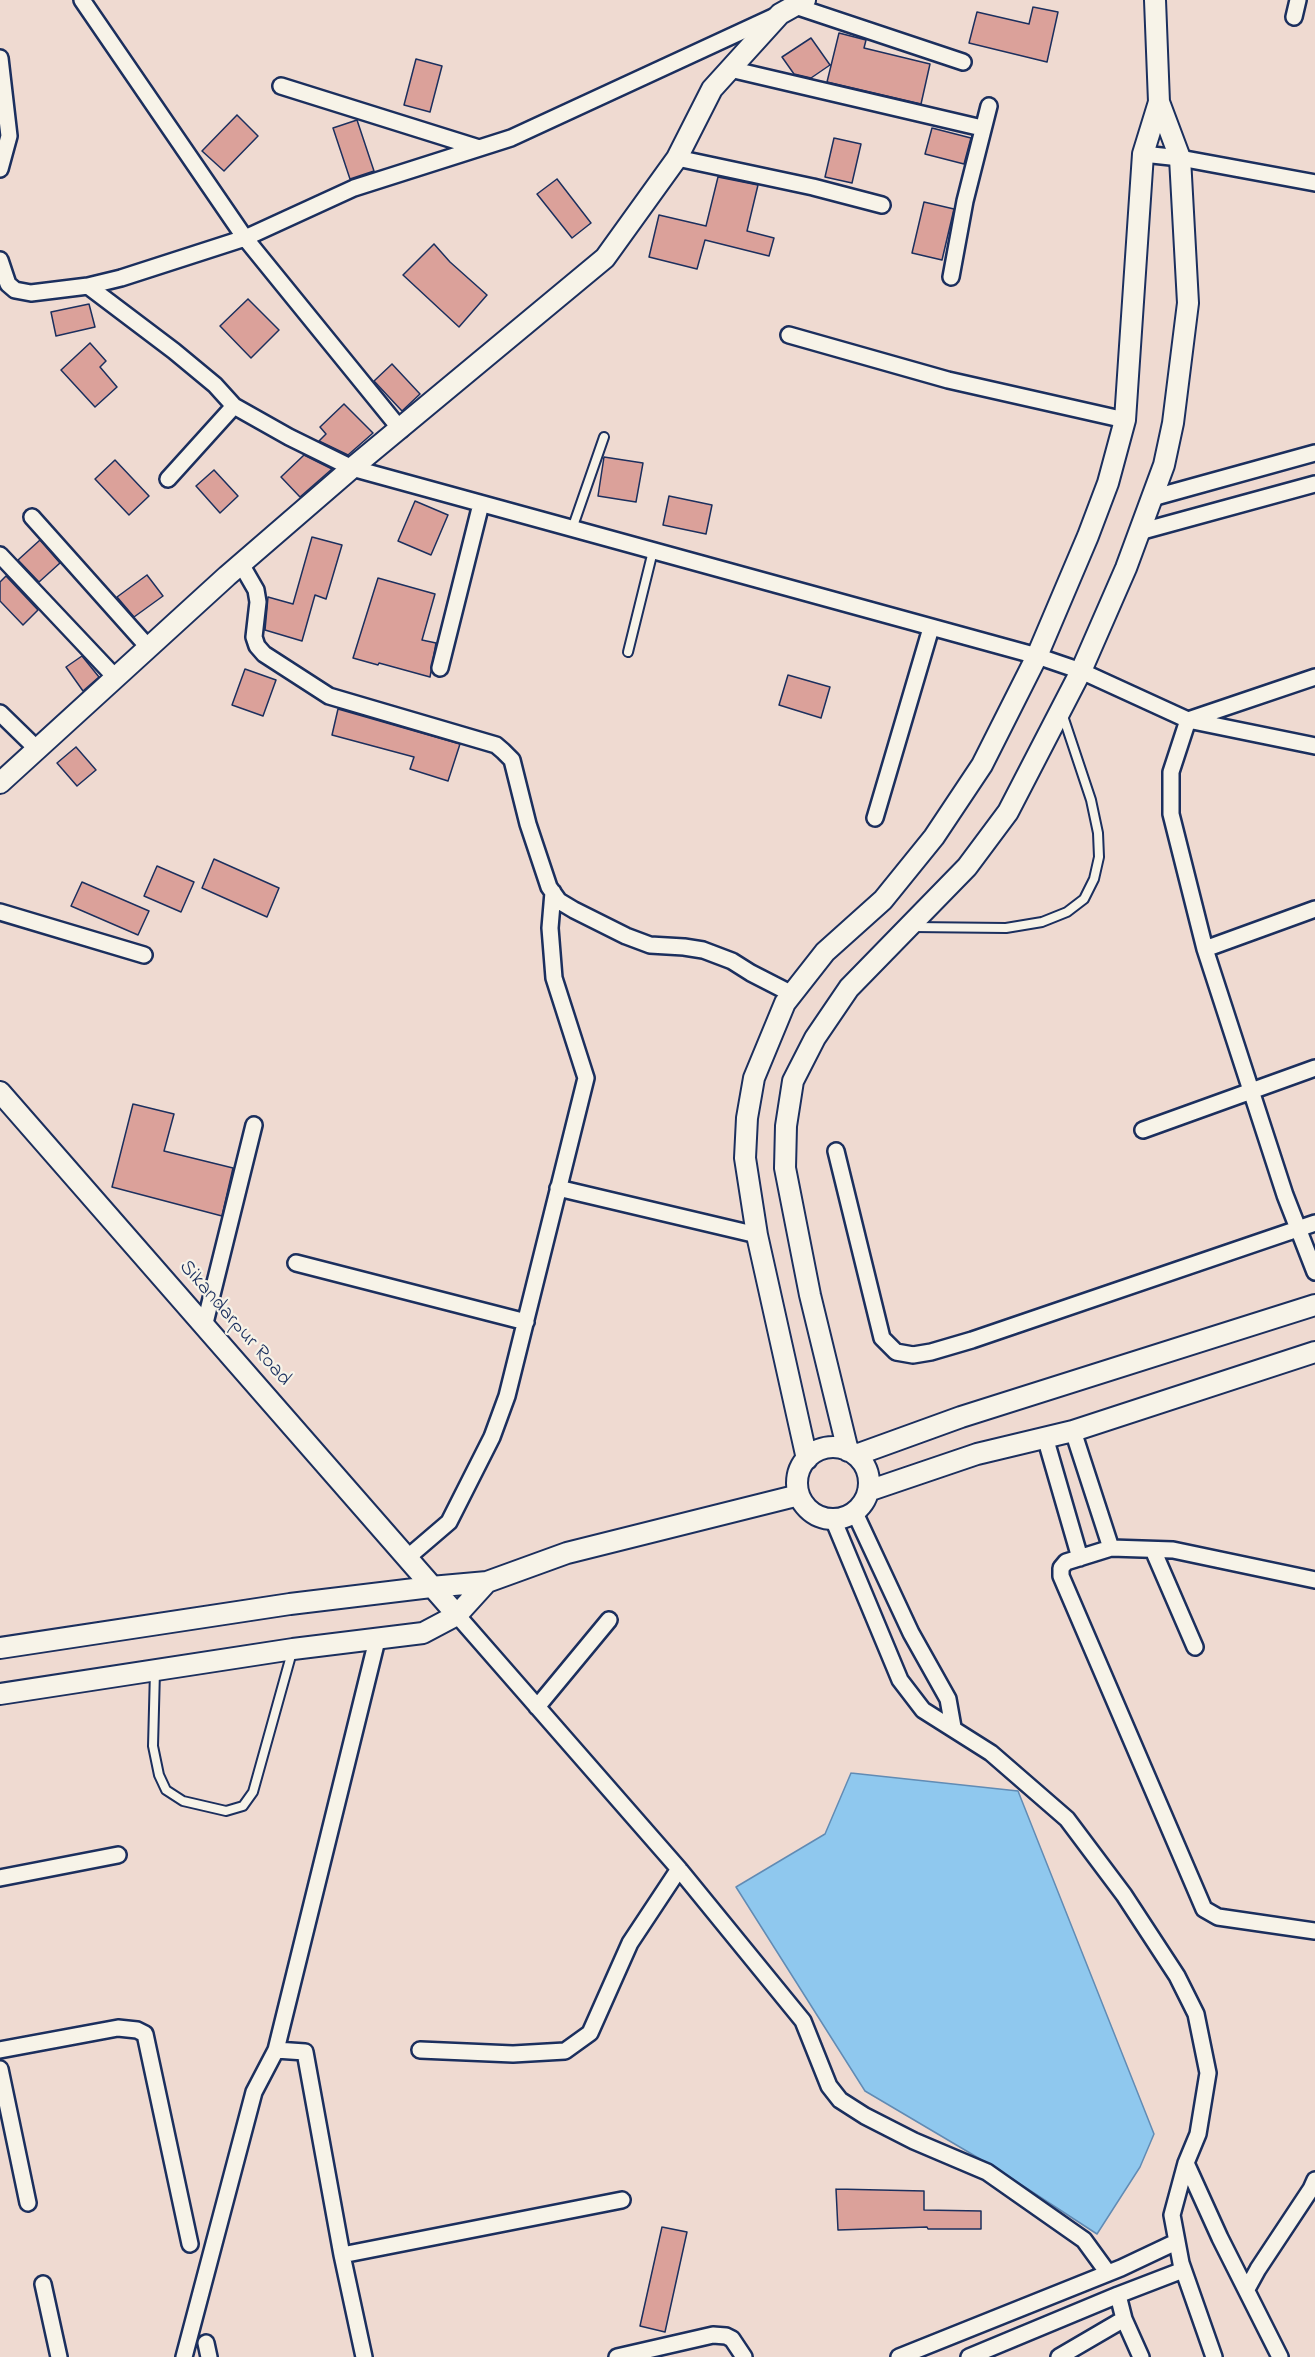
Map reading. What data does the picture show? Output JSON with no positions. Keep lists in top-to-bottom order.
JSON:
{
  "streets": {
    "street": ["Sikandarpur Road"]
  }
}
